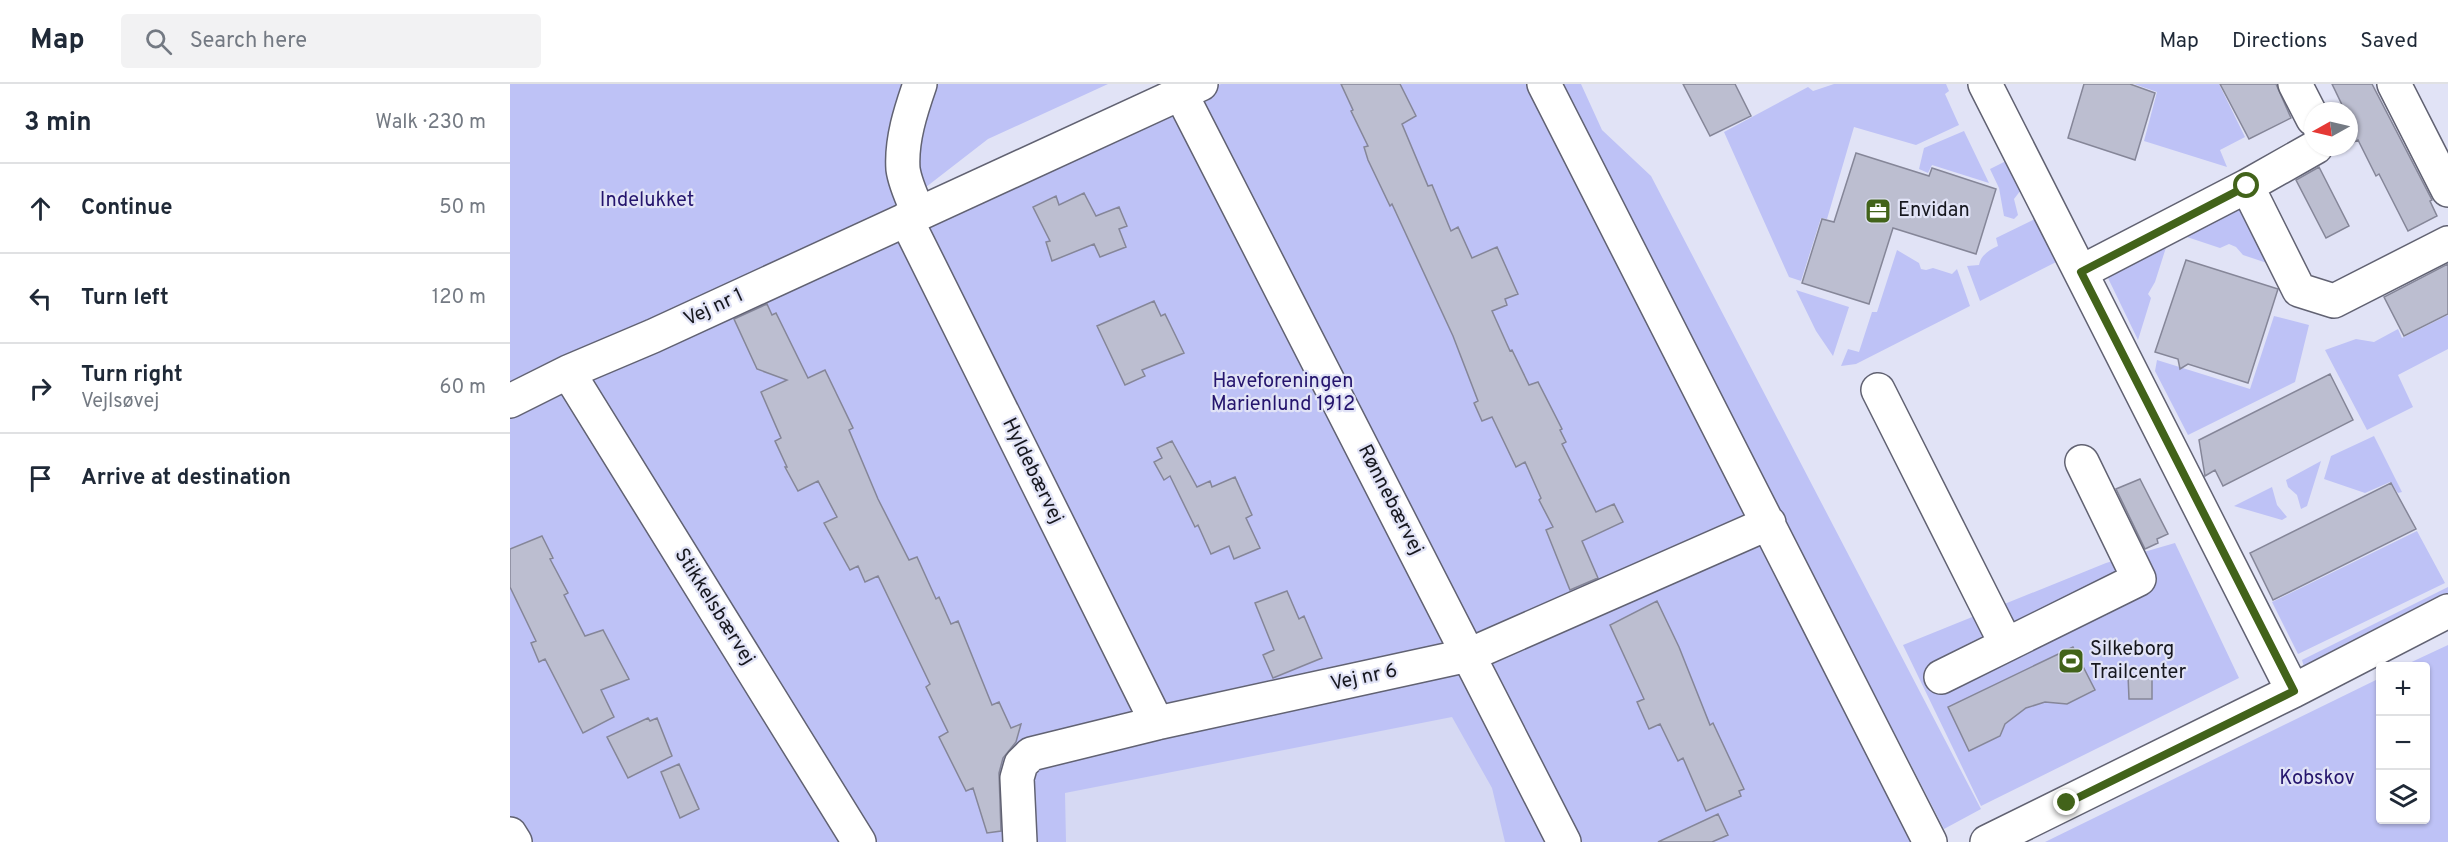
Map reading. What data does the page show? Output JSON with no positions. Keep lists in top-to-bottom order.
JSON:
{
  "streets": {
    "street": [
      "Vej nr 1",
      "Hyldebærvej",
      "Rønnebærvej",
      "Stikkelsbærvej",
      "Vej nr 6"
    ]
  },
  "crossings": [
    ["Vej nr 1", "Hyldebærvej"],
    ["Vej nr 1", "Rønnebærvej"],
    ["Vej nr 1", "Stikkelsbærvej"],
    ["Hyldebærvej", "Vej nr 6"],
    ["Rønnebærvej", "Vej nr 6"]
  ],
  "parks": ["Indelukket", "Haveforeningen Marienlund 1912", "Kobskov"],
  "places": {
    "office": ["Envidan"],
    "sports": ["Silkeborg Trailcenter"]
  },
  "north": "left",
  "page": {
    "header": "Map",
    "search": "Search here",
    "nav": ["Map", "Directions", "Saved"],
    "heading": ["3 min", "Walk · 230 m"],
    "list": [
      ["Continue", "50 m"],
      ["Turn left", "120 m"],
      ["Turn right", "Vejlsøvej", "60 m"],
      "Arrive at destination"
    ],
    "map_buttons": ["+", "−"]
  }
}
